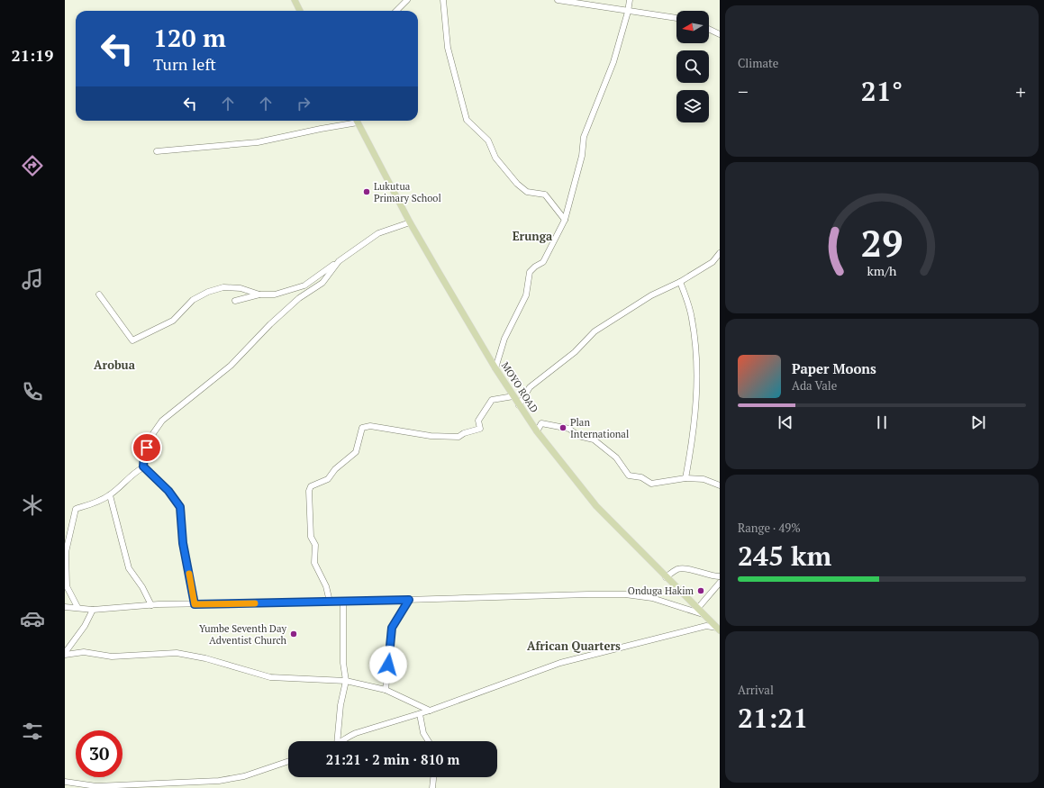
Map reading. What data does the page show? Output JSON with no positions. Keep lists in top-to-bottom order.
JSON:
{
  "streets": {
    "main road": ["MOYO ROAD"]
  },
  "districts": ["Erunga", "Arobua", "African Quarters"],
  "places": [
    "Lukutua Primary School",
    "Plan International",
    "Onduga Hakim",
    "Yumbe Seventh Day Adventist Church"
  ],
  "north": "left",
  "page": {
    "tabs": "21:19",
    "tile": [
      "Climate",
      ["Range · 49%", "245 km"],
      ["Arrival", "21:21"]
    ],
    "turn": ["120 m", "Turn left"],
    "heat": ["−", "21°", "+"],
    "song": ["Paper Moons", "Ada Vale"],
    "limit": "30",
    "trip": "21:21 · 2 min · 810 m",
    "gauge": ["29", "km/h"]
  }
}
